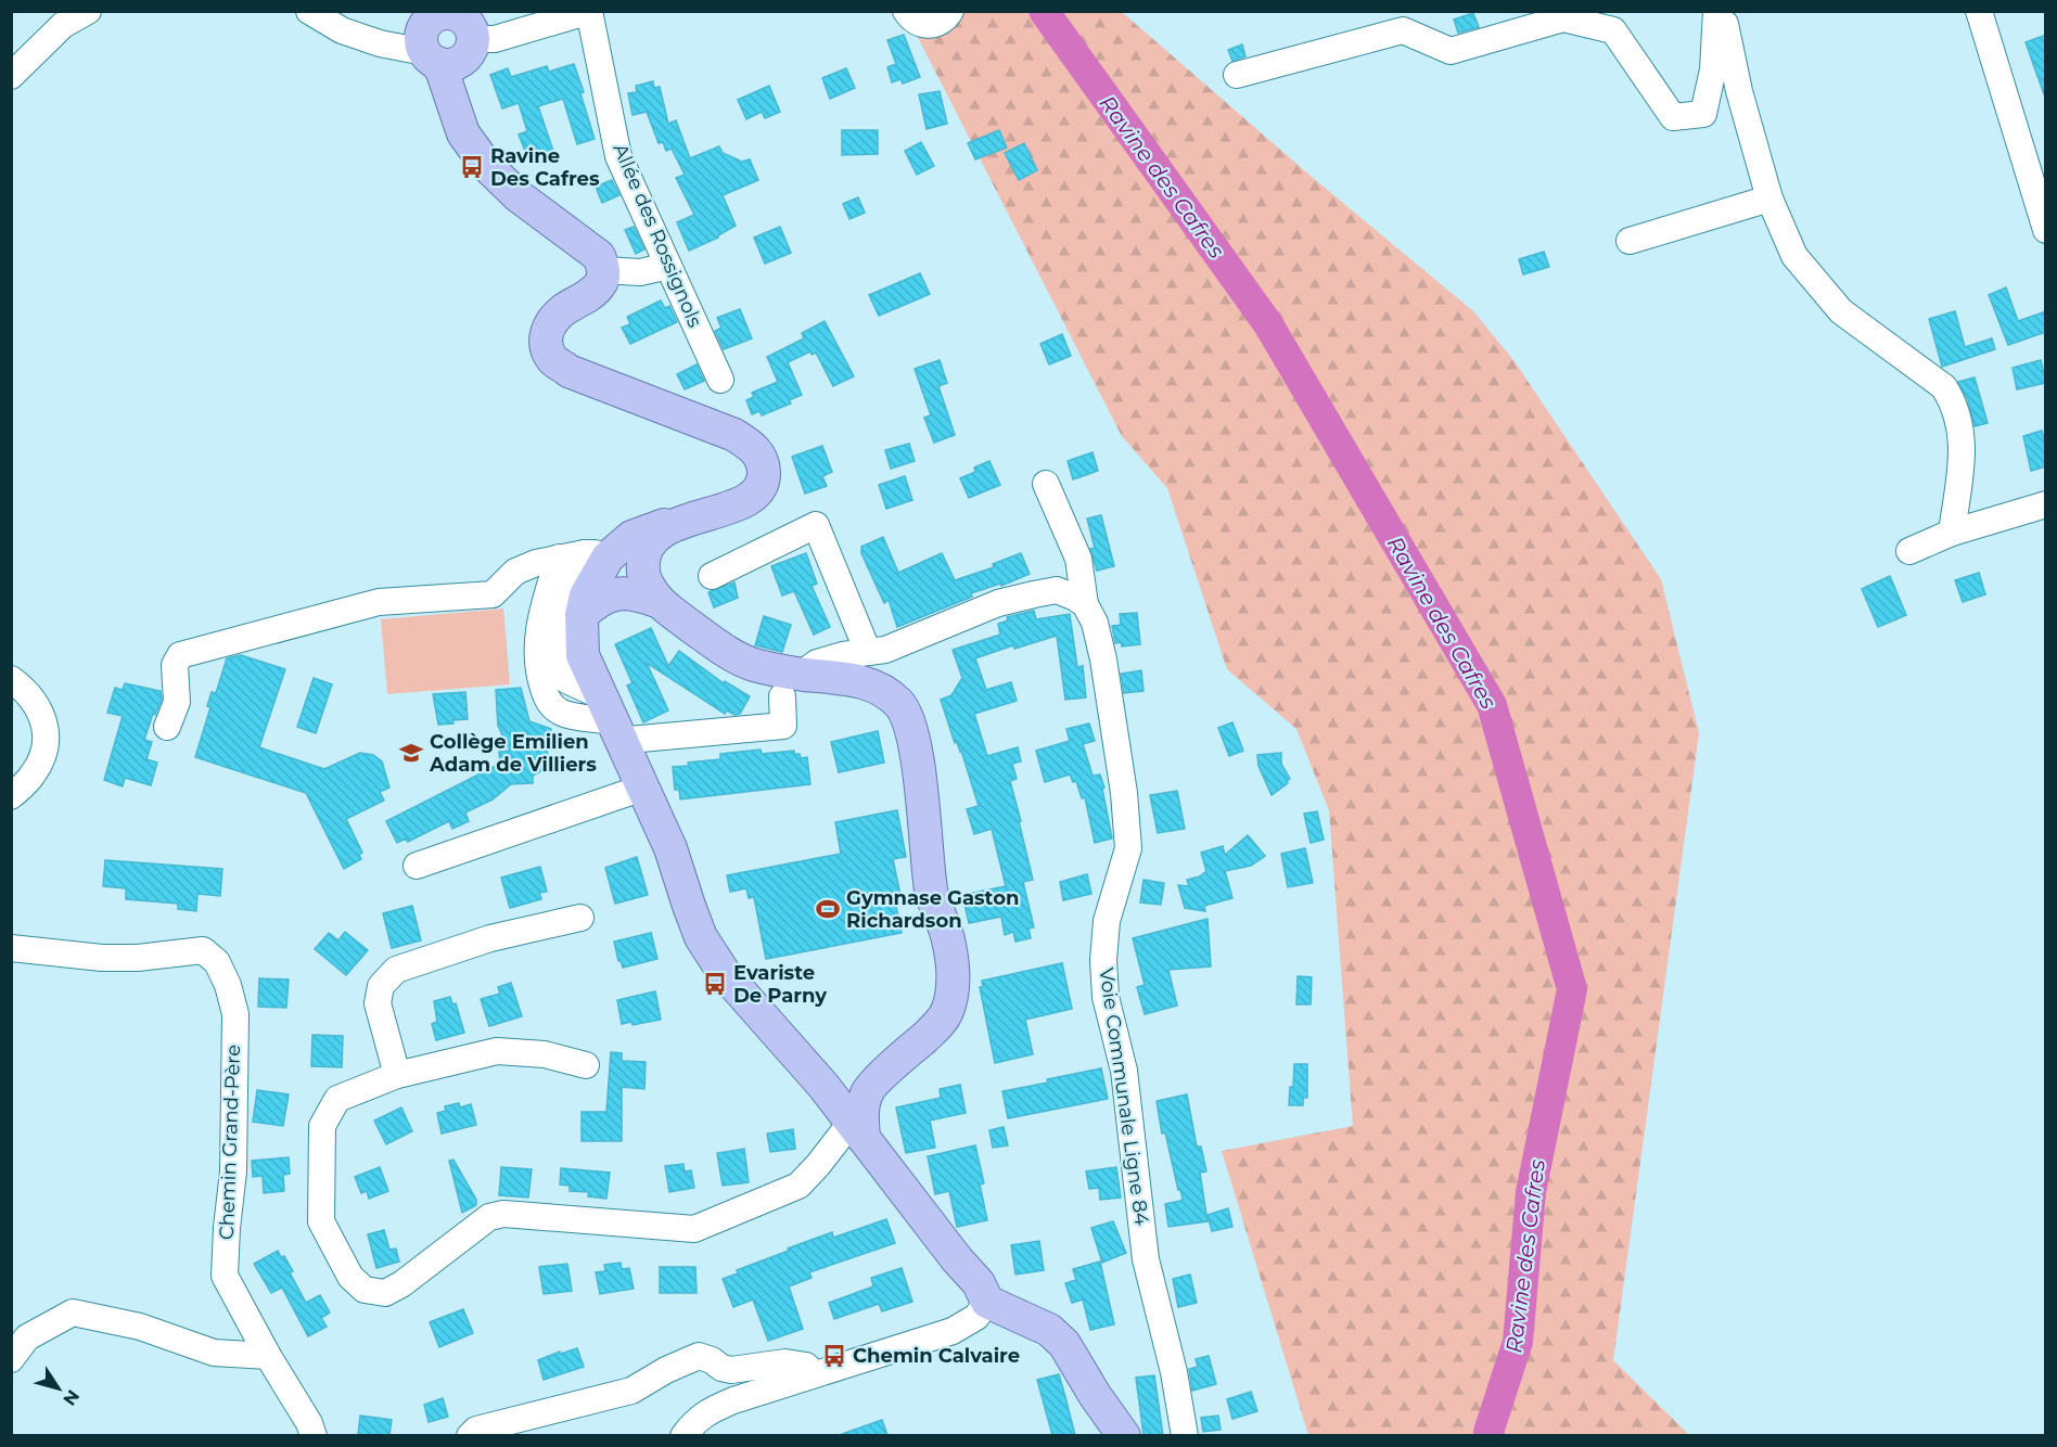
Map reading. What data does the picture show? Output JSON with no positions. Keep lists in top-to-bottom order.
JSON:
{
  "streets": {
    "street": ["Allée des Rossignols", "Voie Communale Ligne 84", "Chemin Grand-Père"]
  },
  "water": ["Ravine des Cafres"],
  "places": {
    "bus stop": ["Ravine Des Cafres", "Evariste De Parny", "Chemin Calvaire"],
    "school or university": ["Collège Emilien Adam de Villiers"],
    "sports": ["Gymnase Gaston Richardson"]
  },
  "north": "bottom right"
}
